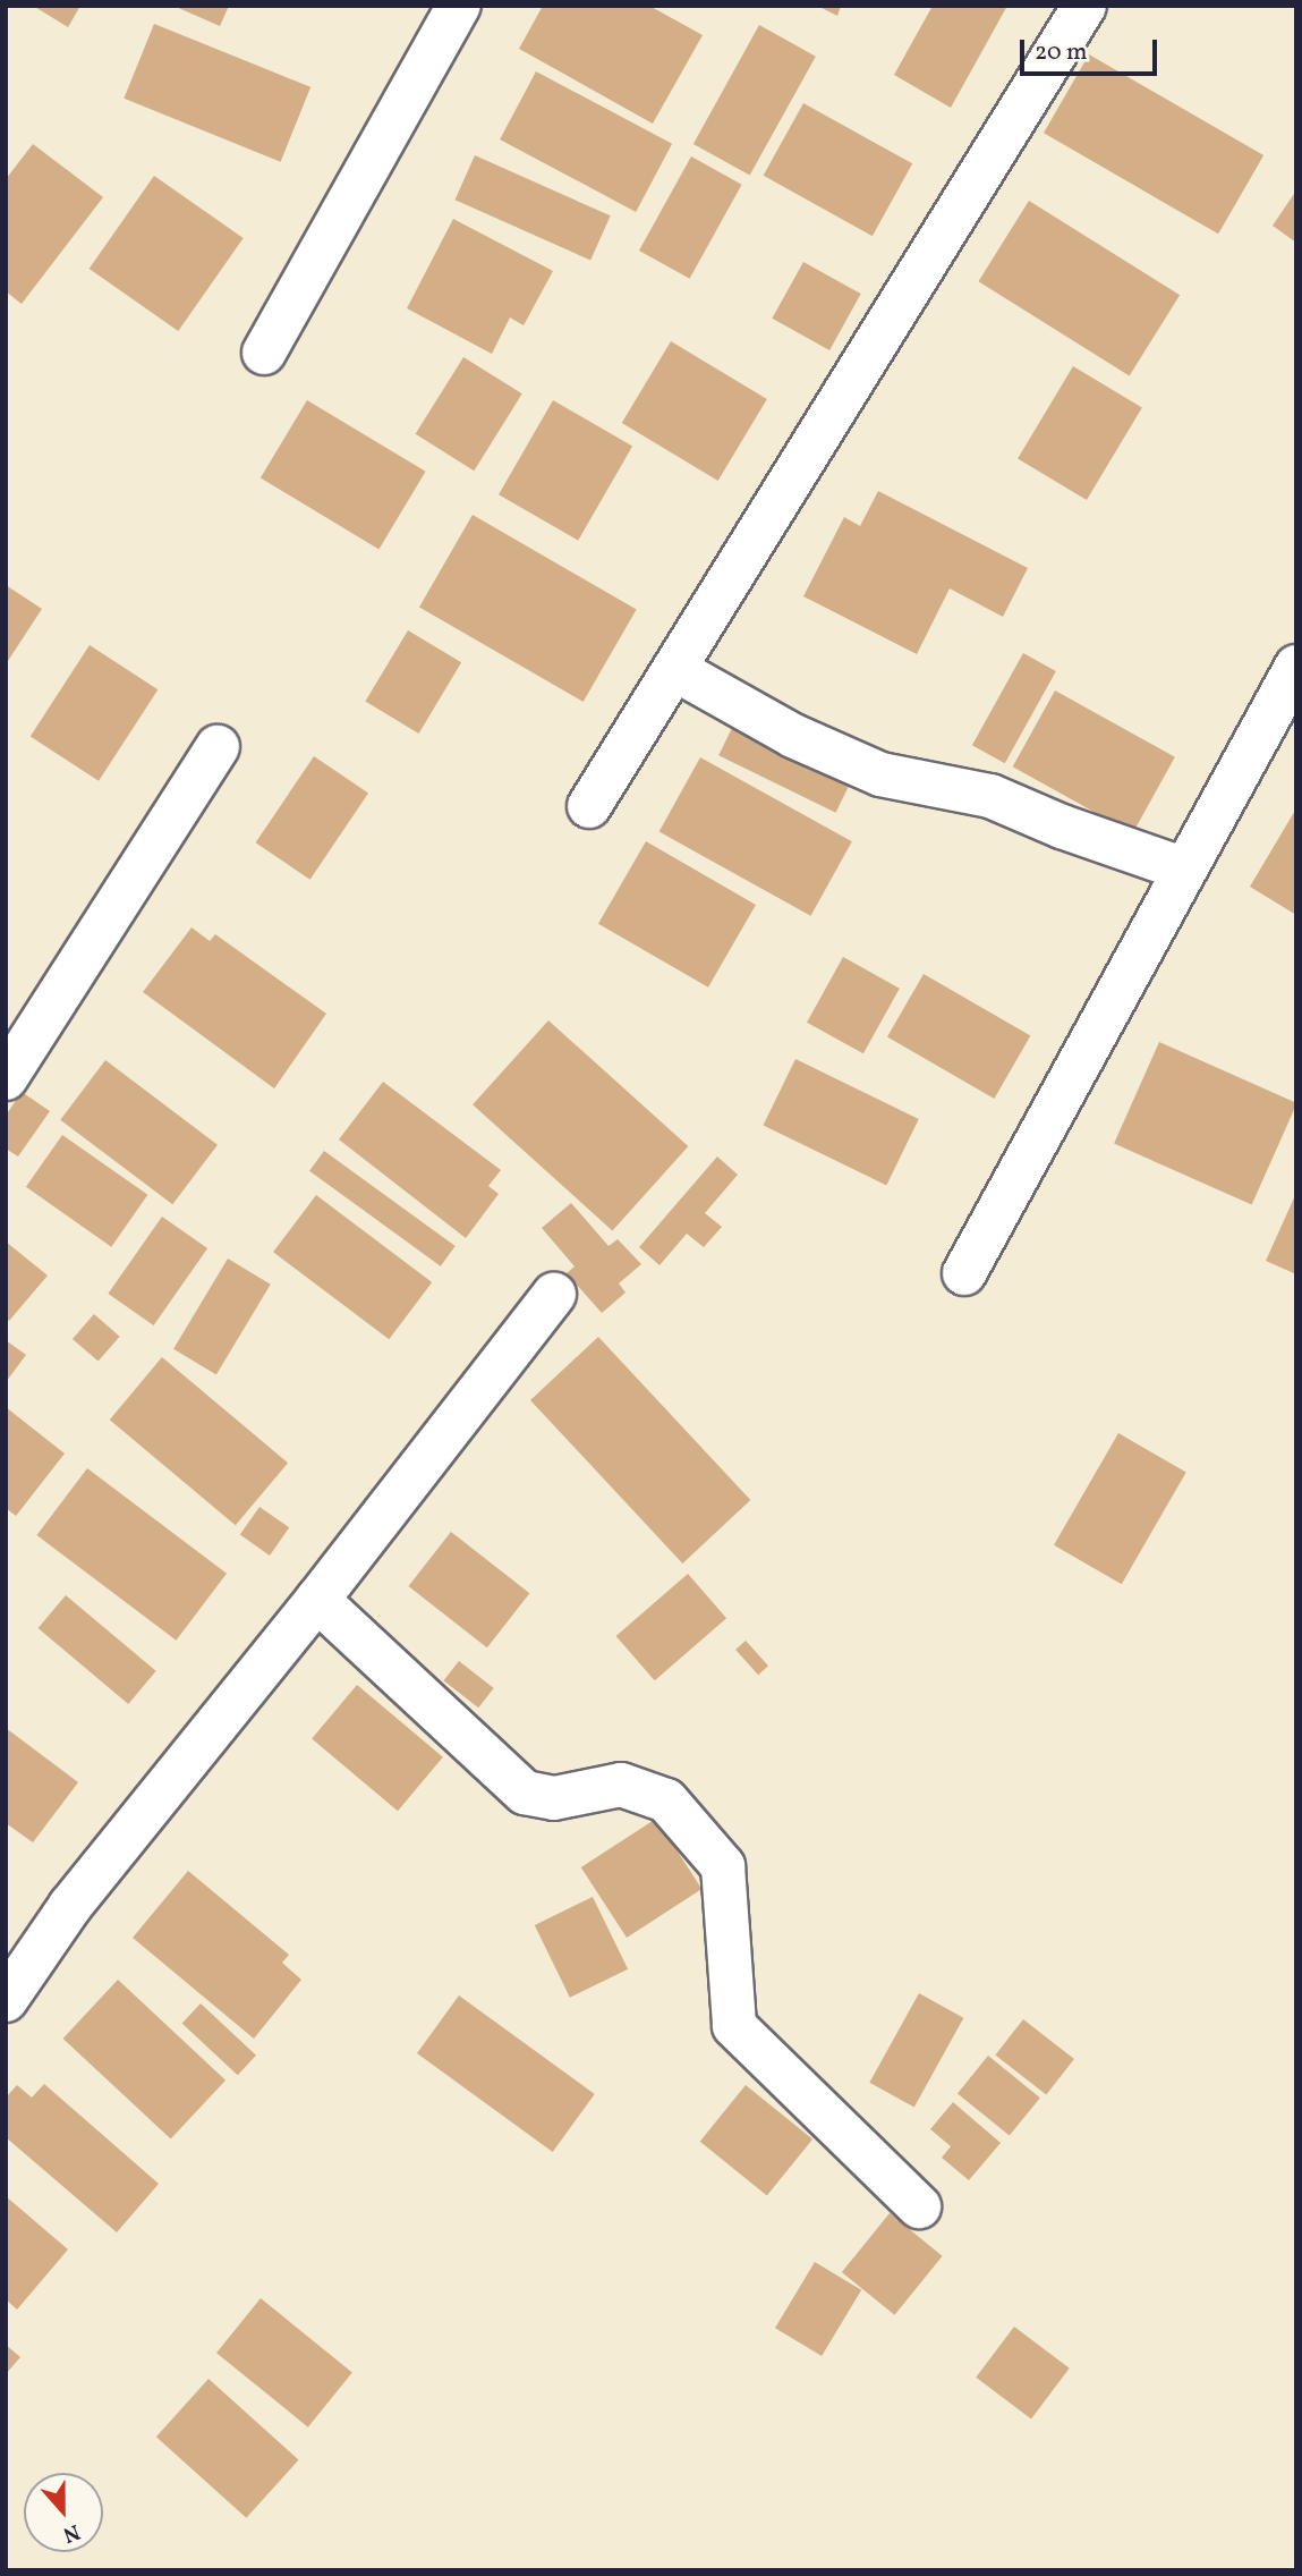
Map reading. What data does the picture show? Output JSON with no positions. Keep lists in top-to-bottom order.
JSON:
{
  "scale_bar": "20 m",
  "north": "bottom"
}
